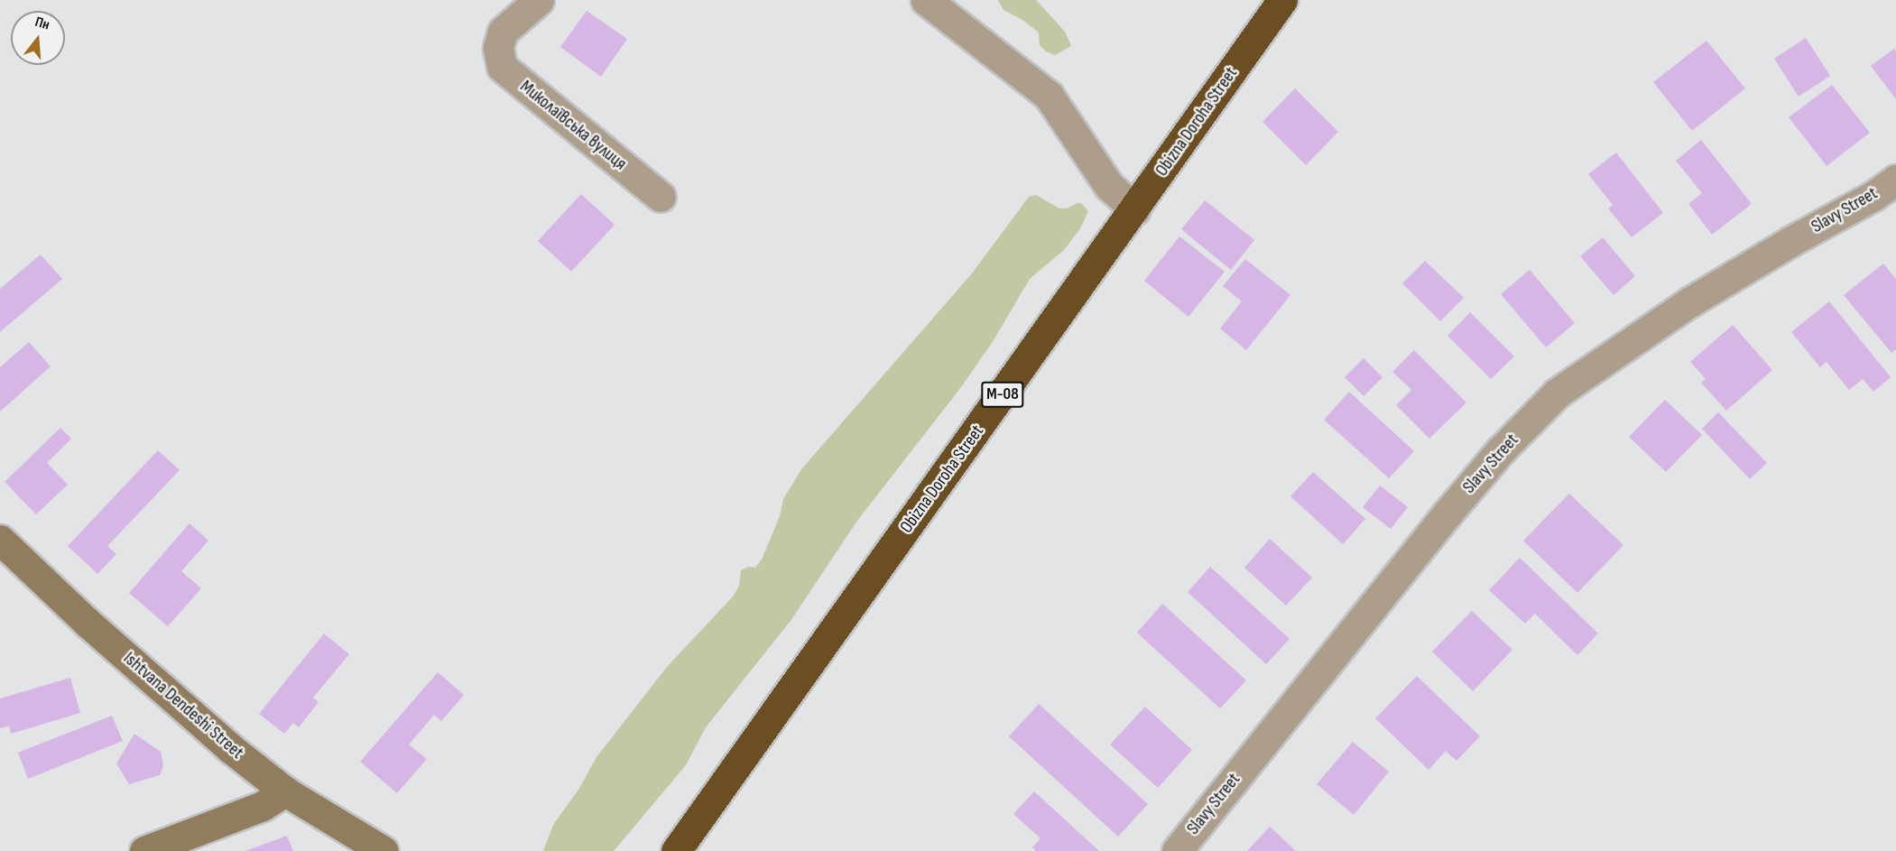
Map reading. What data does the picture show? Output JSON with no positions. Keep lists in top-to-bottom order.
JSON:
{
  "streets": {
    "highway": ["Obizna Doroha Street", "М-08"],
    "street": ["Миколаївська вулиця", "Slavy Street", "Ishtvana Dendeshi Street"]
  },
  "north": "top"
}
